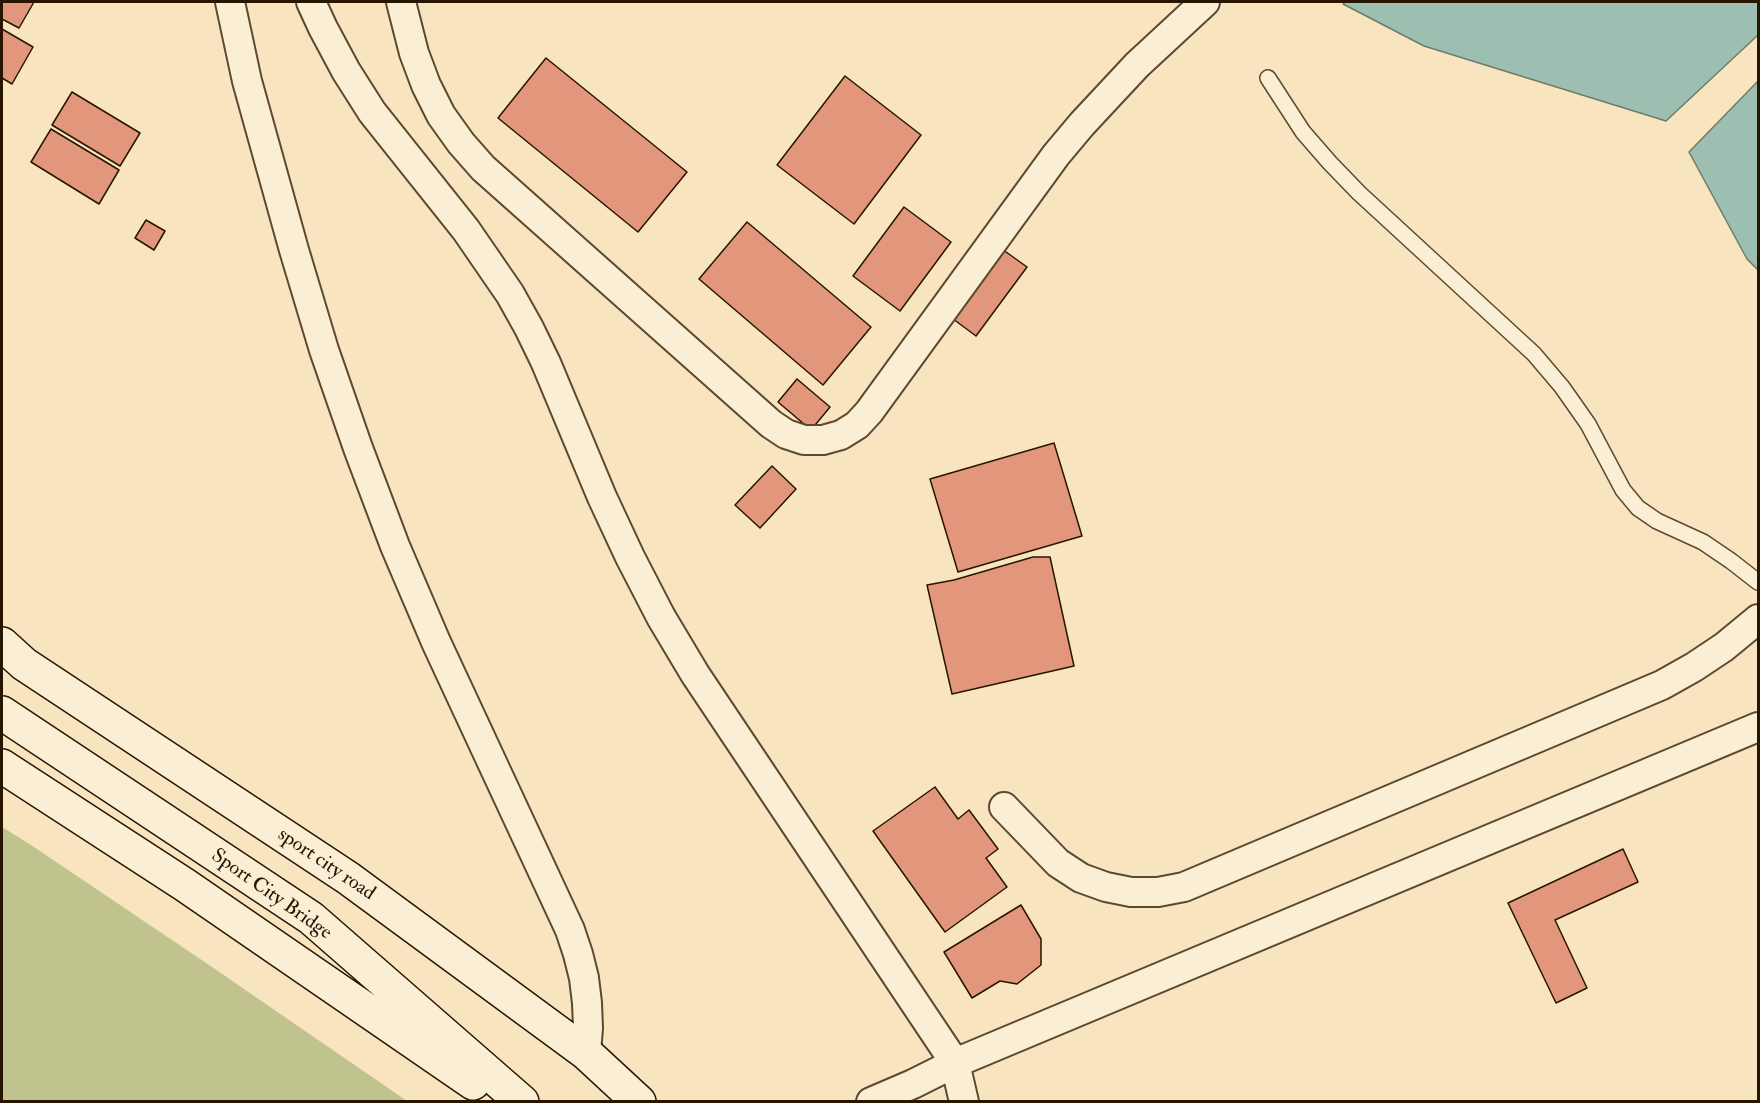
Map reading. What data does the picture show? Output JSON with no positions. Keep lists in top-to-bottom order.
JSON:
{
  "streets": {
    "main road": ["sport city road", "Sport City Bridge"]
  }
}
